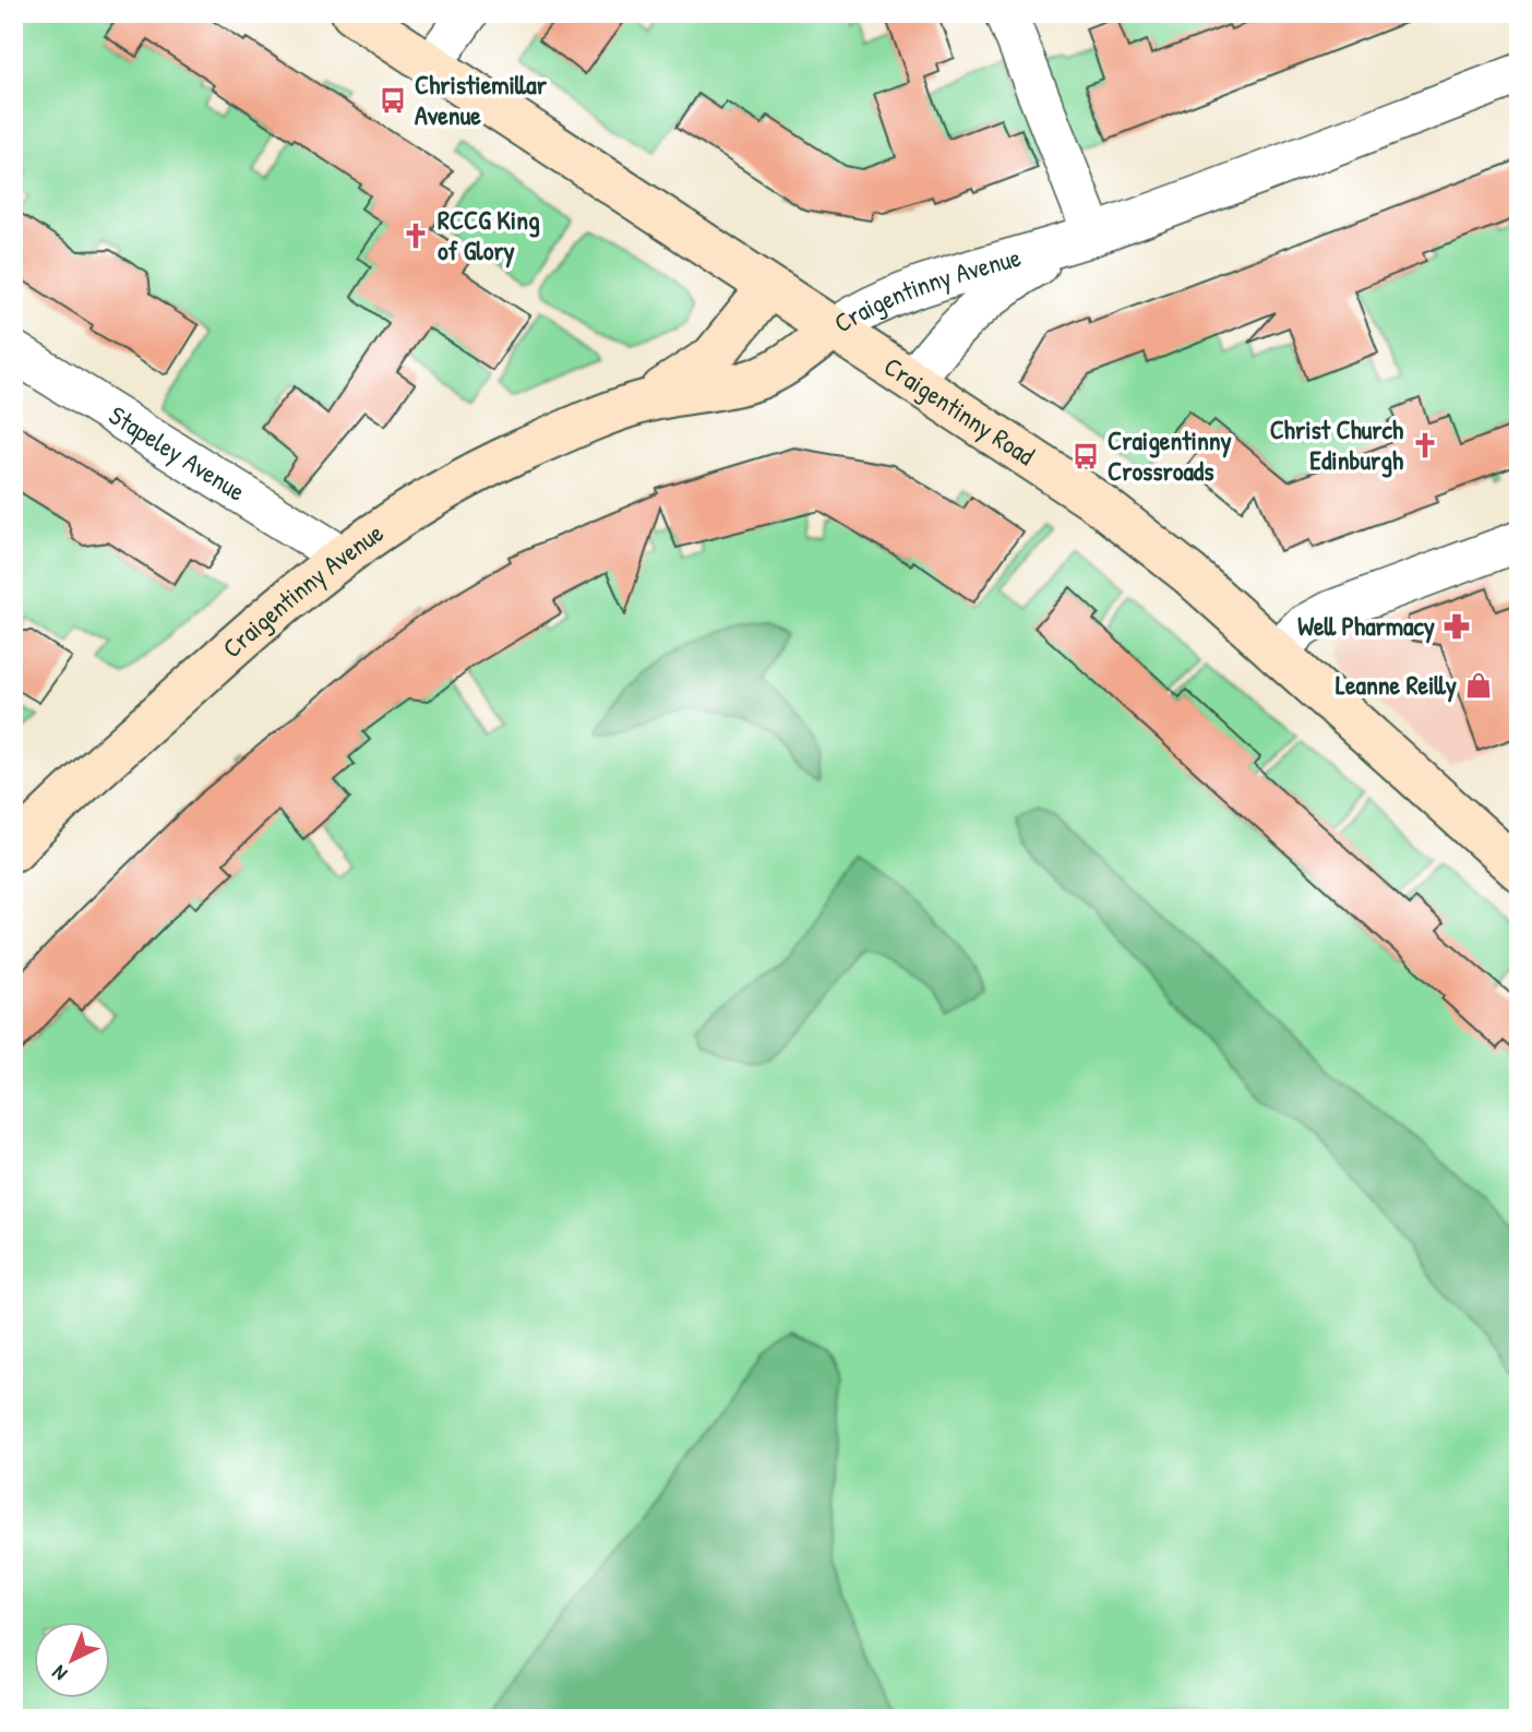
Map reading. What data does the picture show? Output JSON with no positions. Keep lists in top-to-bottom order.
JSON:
{
  "streets": {
    "street": ["Craigentinny Avenue", "Craigentinny Road", "Stapeley Avenue"]
  },
  "crossings": [
    ["Craigentinny Avenue", "Craigentinny Road"],
    ["Craigentinny Avenue", "Stapeley Avenue"]
  ],
  "places": {
    "bus stop": ["Christiemillar Avenue", "Craigentinny Crossroads"],
    "church": ["RCCG King of Glory", "Christ Church Edinburgh"],
    "pharmacy": ["Well Pharmacy"],
    "shop": ["Leanne Reilly"]
  },
  "north": "bottom left"
}
